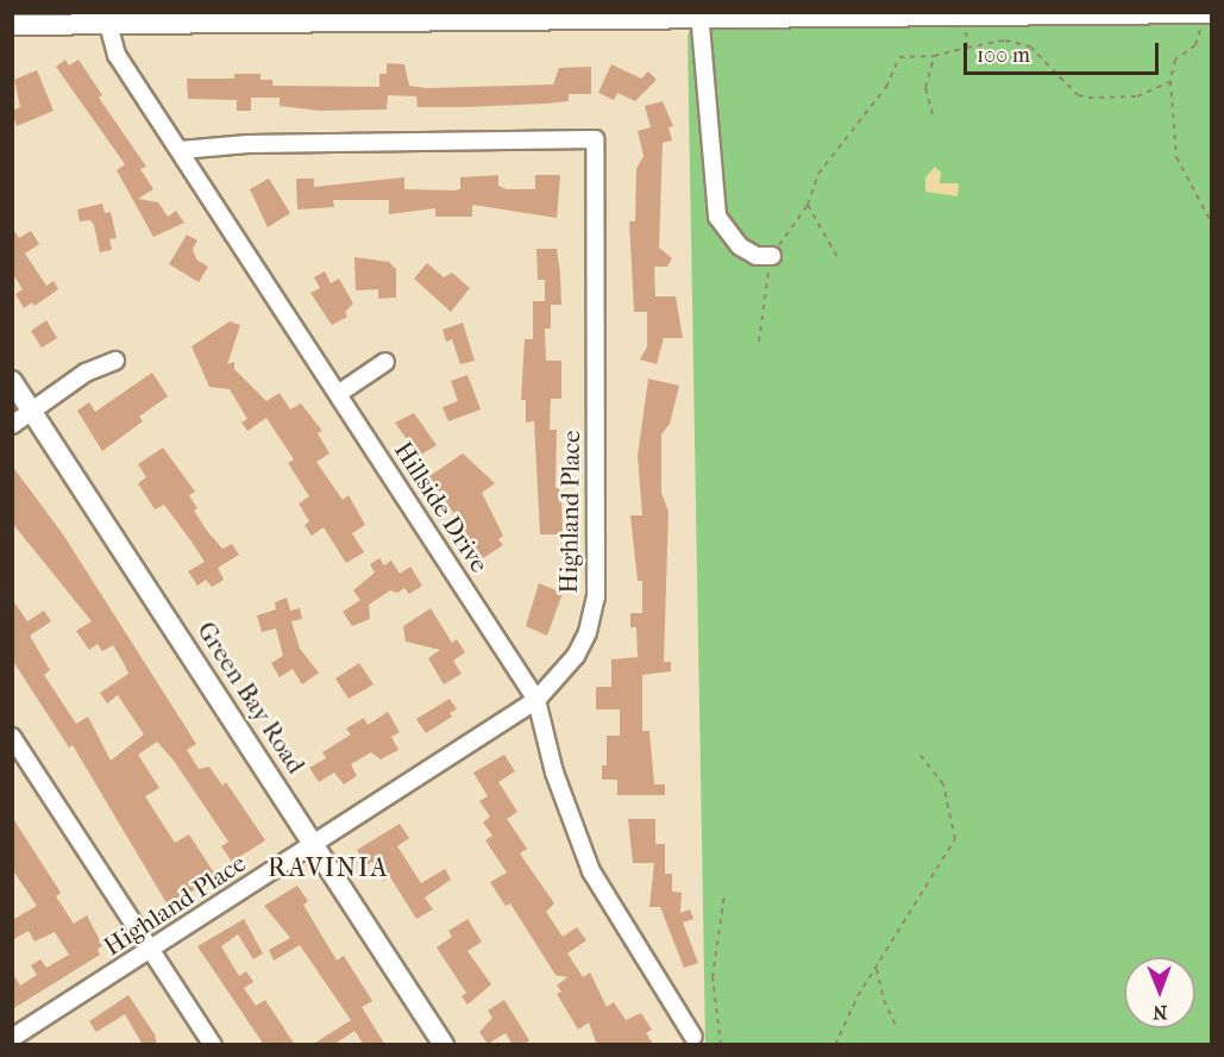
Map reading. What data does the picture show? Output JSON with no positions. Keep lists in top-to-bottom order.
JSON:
{
  "streets": {
    "main road": ["Green Bay Road"],
    "street": ["Hillside Drive", "Highland Place"]
  },
  "crossings": [
    ["Hillside Drive", "Highland Place"],
    ["Highland Place", "Green Bay Road"]
  ],
  "districts": ["RAVINIA"],
  "scale_bar": "100 m",
  "north": "bottom"
}
